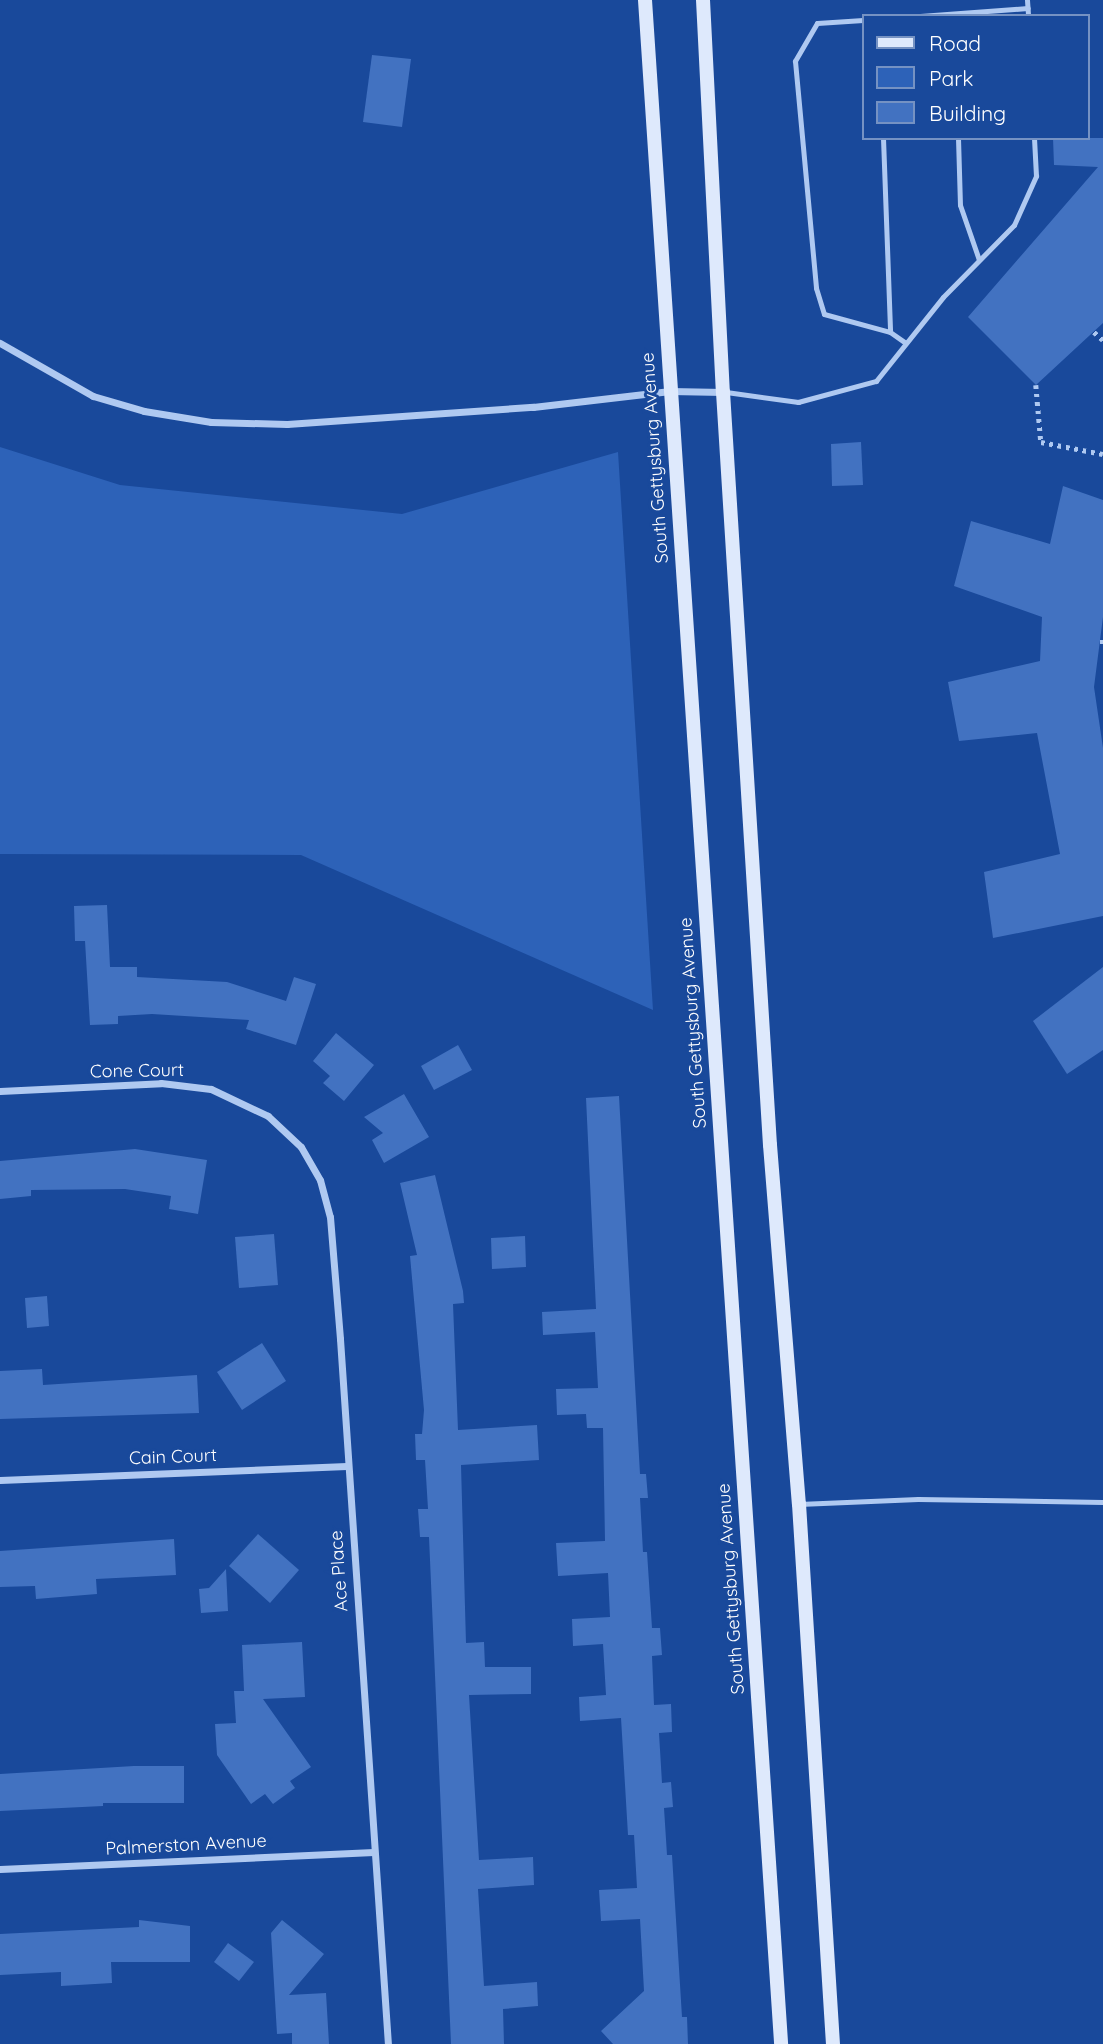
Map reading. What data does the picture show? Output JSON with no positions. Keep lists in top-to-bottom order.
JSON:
{
  "streets": {
    "main road": ["South Gettysburg Avenue"],
    "street": [
      "Cone Court",
      "Cain Court",
      "Ace Place",
      "Palmerston Avenue"
    ]
  },
  "crossings": [
    ["Cone Court", "Ace Place"],
    ["Cain Court", "Ace Place"],
    ["Ace Place", "Palmerston Avenue"]
  ],
  "legend": ["Road", "Park", "Building"]
}
